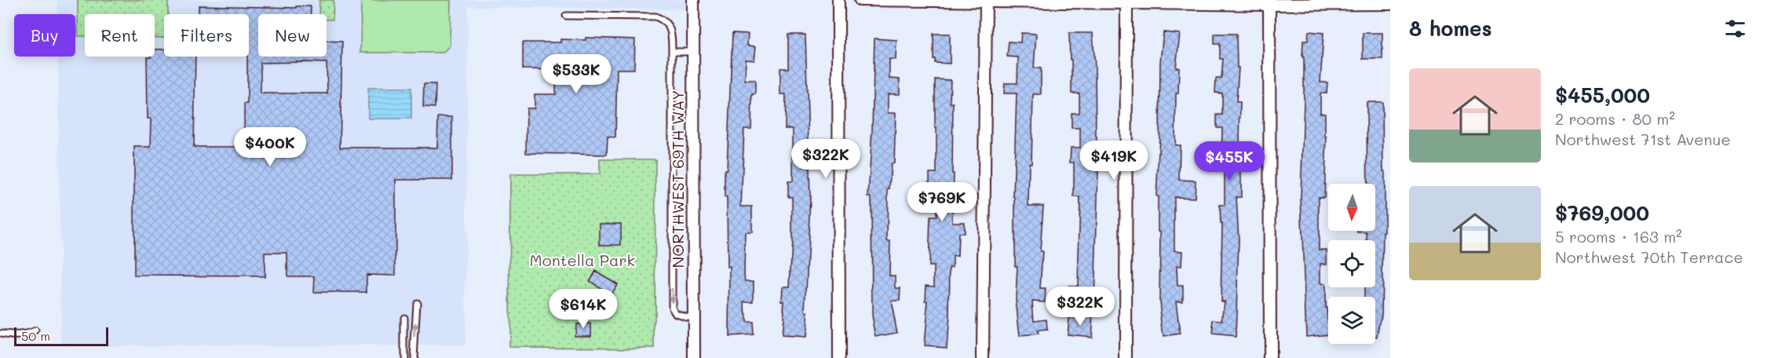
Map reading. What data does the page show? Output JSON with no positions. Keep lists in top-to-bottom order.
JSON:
{
  "streets": {
    "street": ["NORTHWEST 69TH WAY"]
  },
  "parks": ["Montella Park"],
  "scale_bar": "50 m",
  "north": "bottom",
  "page": {
    "heading": "8 homes",
    "chip": [
      "Buy",
      "Rent",
      "Filters",
      "New"
    ],
    "price": [
      "$533K",
      "$400K",
      "$322K",
      "$419K",
      "$455K",
      "$769K",
      "$322K",
      "$614K"
    ],
    "list": [
      {
        "name": "$455,000",
        "note": "2 rooms · 80 m² · Northwest 71st Avenue"
      },
      {
        "name": "$769,000",
        "note": "5 rooms · 163 m² · Northwest 70th Terrace"
      }
    ],
    "scale": "50 m"
  }
}
